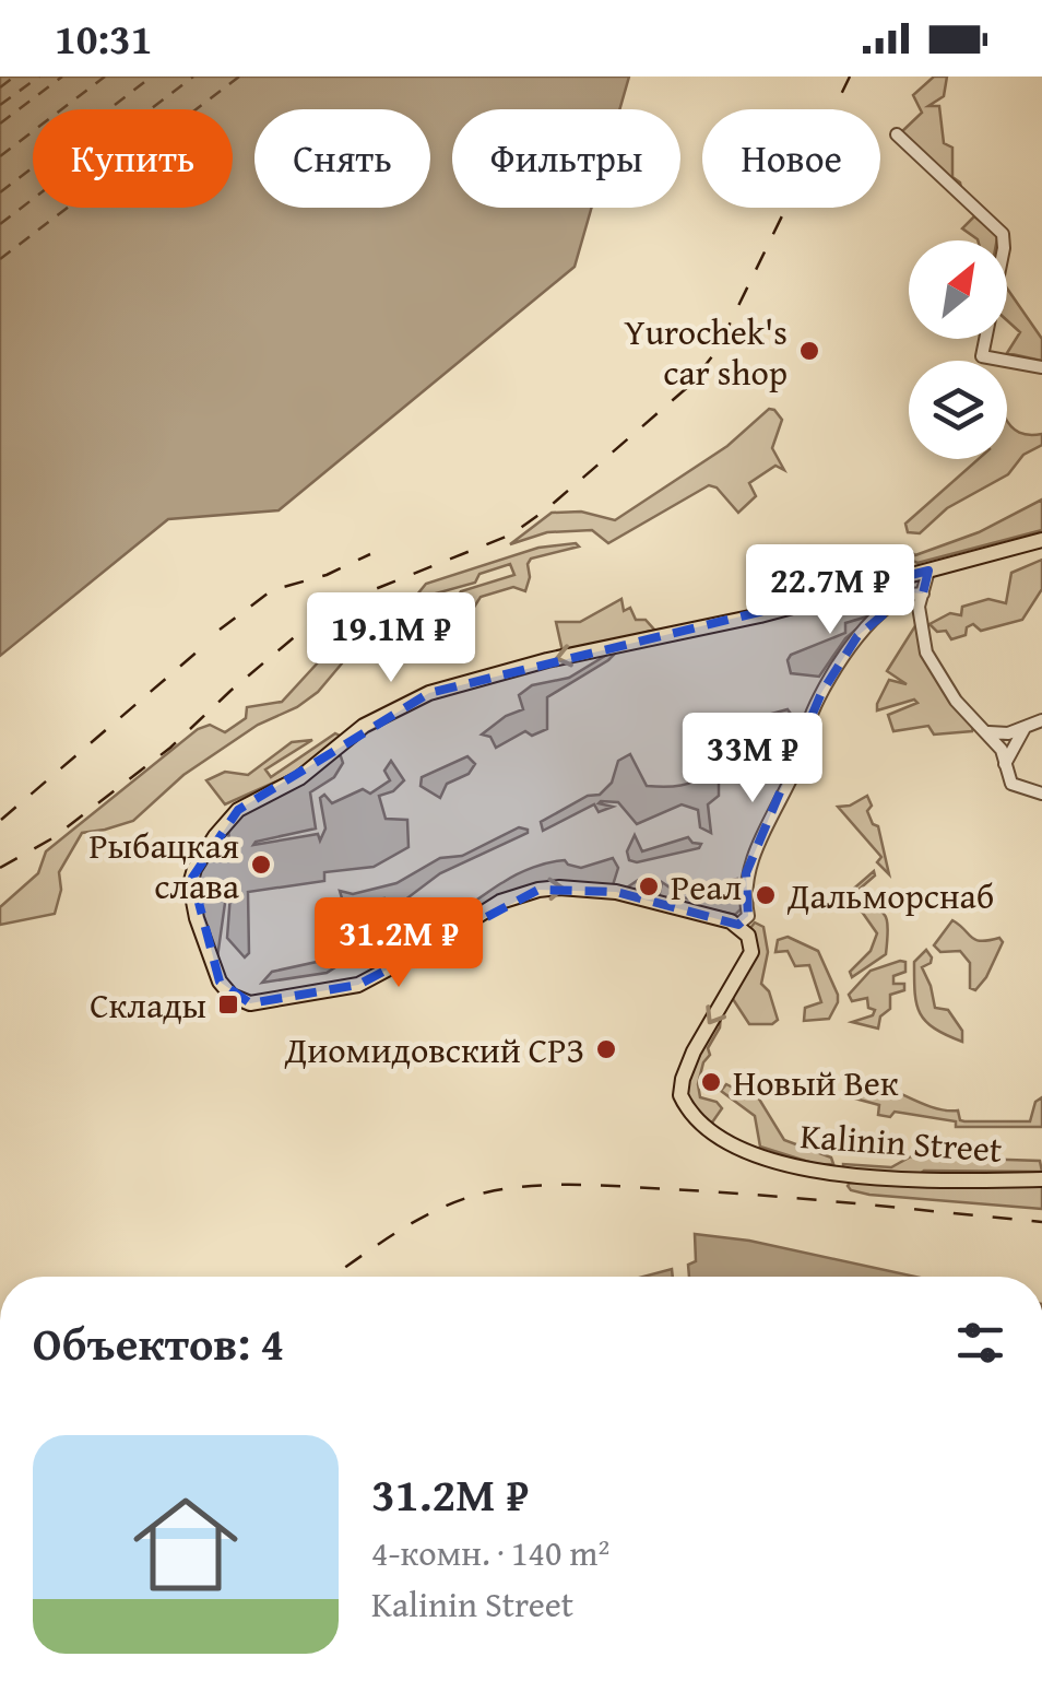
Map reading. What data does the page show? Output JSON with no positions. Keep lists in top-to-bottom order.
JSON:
{
  "streets": {
    "main road": ["Kalinin Street"]
  },
  "places": {
    "other": [
      "Yurochek's car shop",
      "Рыбацкая слава",
      "Реал",
      "Дальморснаб",
      "Диомидовский СРЗ",
      "Новый Век"
    ],
    "transit": ["Склады"]
  },
  "north": "top right",
  "page": {
    "status": "10:31",
    "chip": [
      "Купить",
      "Снять",
      "Фильтры",
      "Новое"
    ],
    "price": [
      "22.7M ₽",
      "19.1M ₽",
      "33M ₽",
      "31.2M ₽"
    ],
    "heading": "Объектов: 4",
    "list": [
      {
        "name": "31.2M ₽",
        "note": "4-комн. · 140 m² · Kalinin Street"
      }
    ]
  }
}
